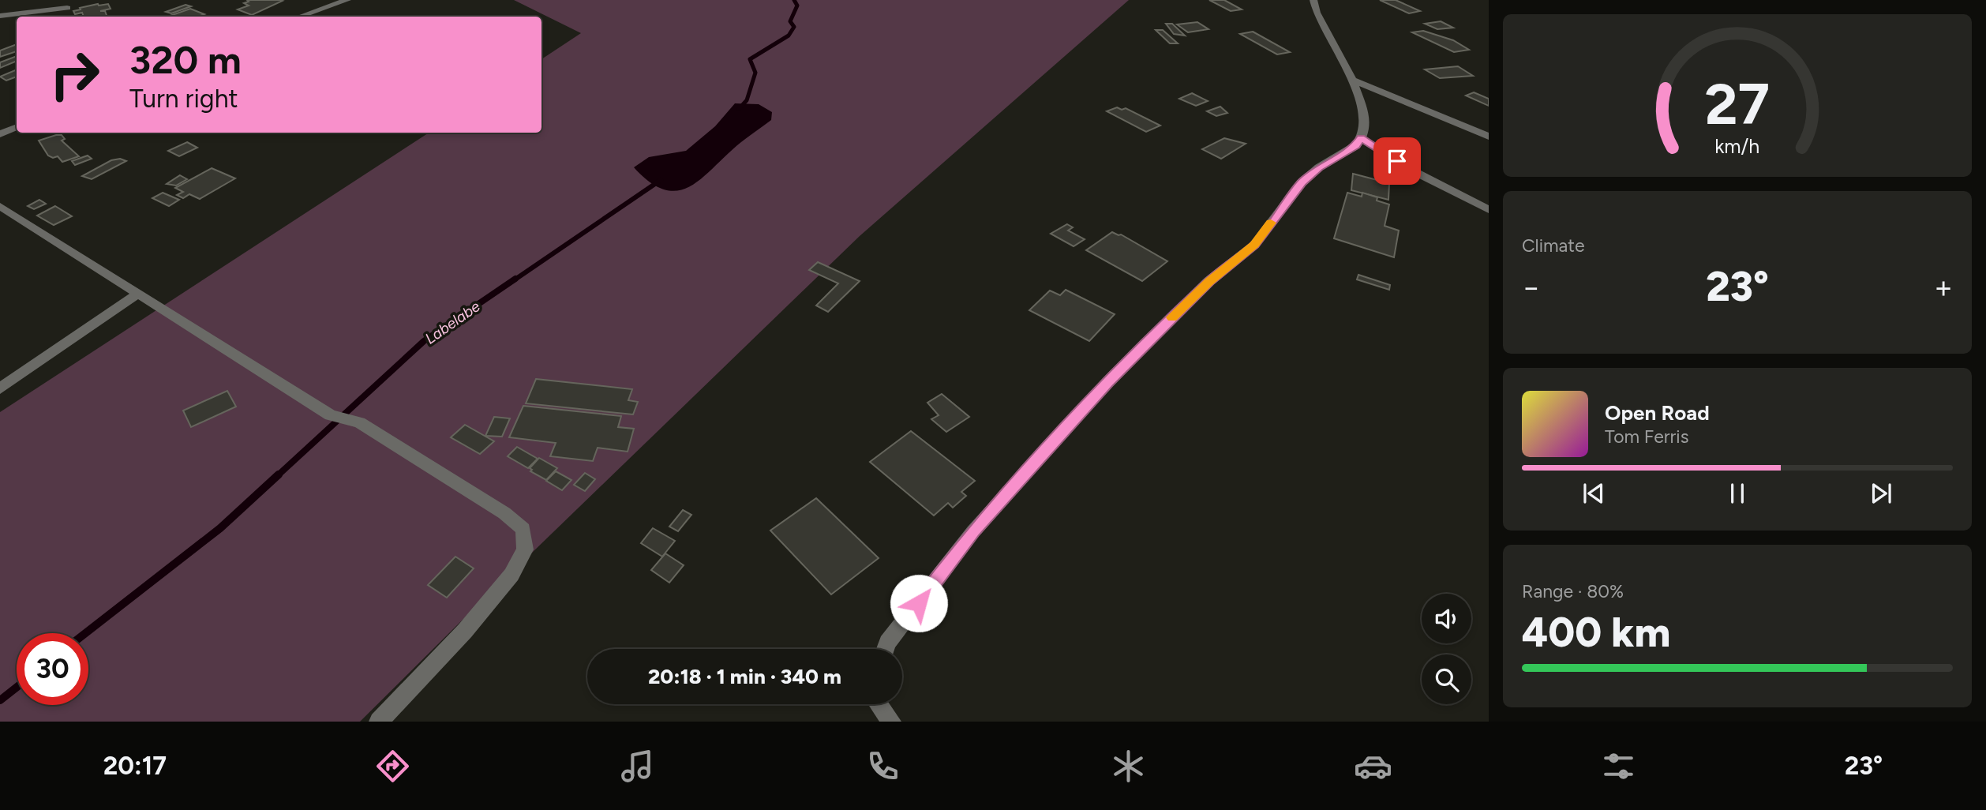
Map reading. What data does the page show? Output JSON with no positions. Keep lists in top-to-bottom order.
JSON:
{
  "water": ["Labelabe"],
  "page": {
    "turn": ["320 m", "Turn right"],
    "tile": [
      "Climate",
      ["Range · 80%", "400 km"]
    ],
    "heat": ["−", "23°", "+"],
    "song": ["Open Road", "Tom Ferris"],
    "limit": "30",
    "trip": "20:18 · 1 min · 340 m",
    "tabs": ["20:17", "23°"],
    "gauge": ["27", "km/h"]
  }
}
